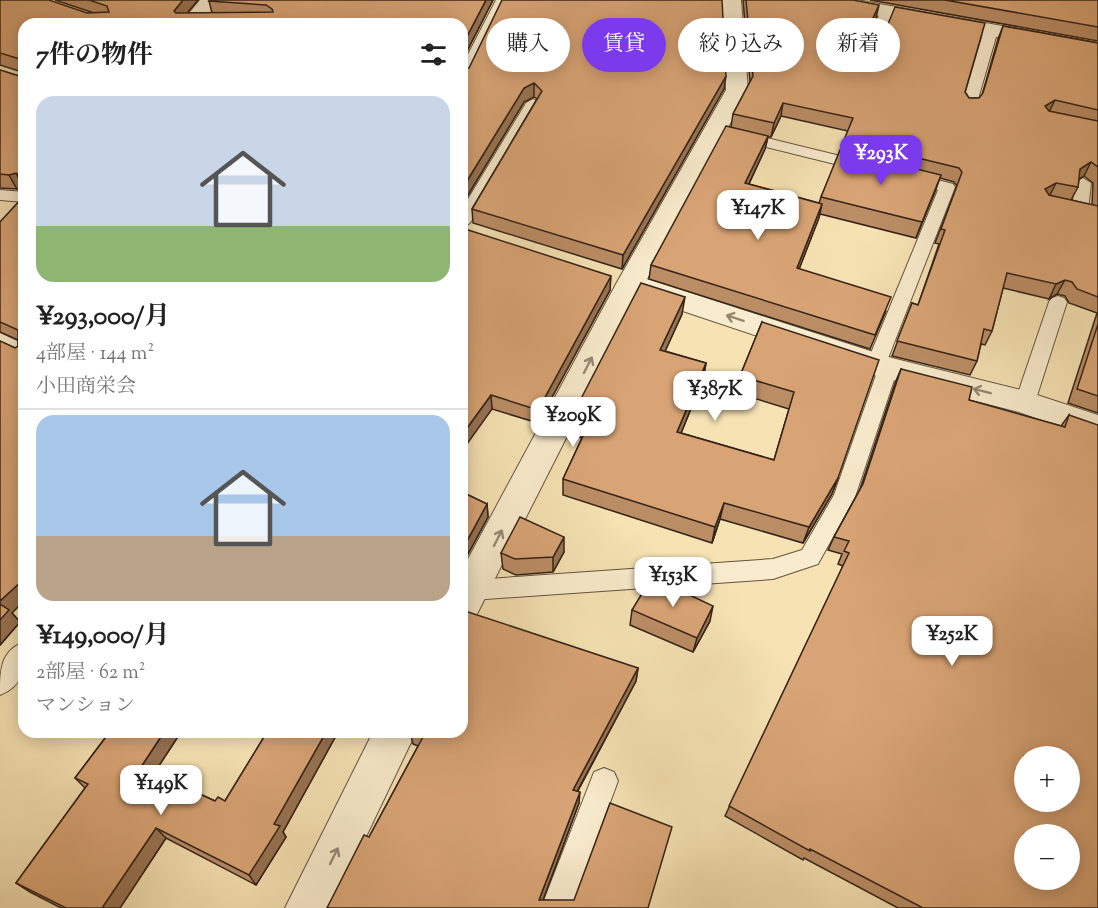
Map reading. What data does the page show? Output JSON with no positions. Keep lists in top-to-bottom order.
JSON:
{
  "page": {
    "chip": [
      "購入",
      "賃貸",
      "絞り込み",
      "新着"
    ],
    "heading": "7件の物件",
    "list": [
      {
        "name": "¥293,000/月",
        "note": "4部屋 · 144 m² · 小田商栄会"
      },
      {
        "name": "¥149,000/月",
        "note": "2部屋 · 62 m² · マンション"
      }
    ],
    "price": [
      "¥293K",
      "¥147K",
      "¥387K",
      "¥209K",
      "¥153K",
      "¥252K",
      "¥149K"
    ],
    "map_buttons": ["+", "−"]
  }
}
